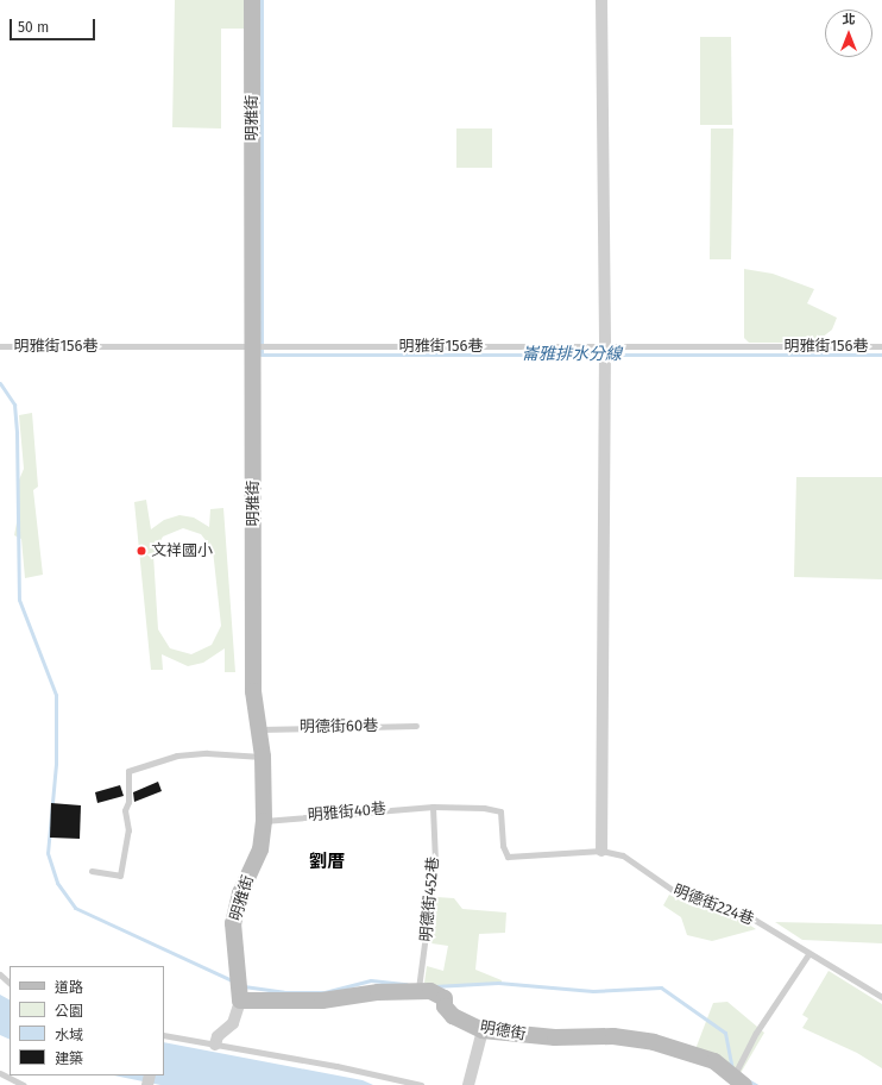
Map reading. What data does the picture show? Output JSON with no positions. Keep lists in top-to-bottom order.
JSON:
{
  "streets": {
    "street": ["明雅街", "明德街"],
    "lane": [
      "明雅街156巷",
      "明德街60巷",
      "明雅街40巷",
      "明德街452巷",
      "明德街224巷"
    ]
  },
  "crossings": [
    ["明雅街", "明雅街156巷"],
    ["明雅街", "明德街60巷"],
    ["明雅街", "明雅街40巷"],
    ["明雅街", "明德街"],
    ["明雅街40巷", "明德街452巷"],
    ["明雅街40巷", "明德街224巷"],
    ["明德街452巷", "明德街224巷"],
    ["明德街452巷", "明德街"]
  ],
  "districts": ["劉厝"],
  "water": ["崙雅排水分線"],
  "places": ["文祥國小"],
  "legend": [
    "道路",
    "公園",
    "水域",
    "建築"
  ],
  "scale_bar": "50 m",
  "north": "top"
}
